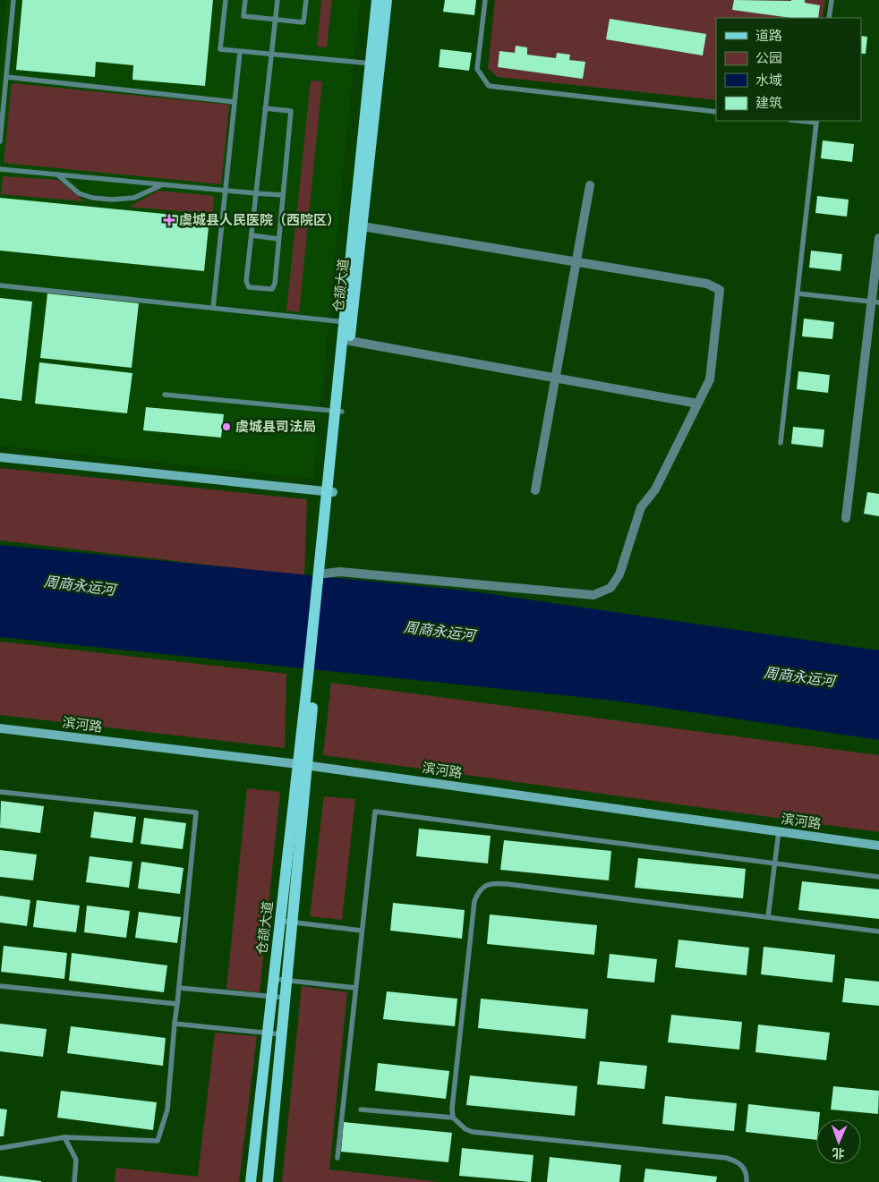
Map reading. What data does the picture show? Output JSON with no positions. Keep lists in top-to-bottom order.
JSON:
{
  "streets": {
    "main road": ["仓颉大道"],
    "street": ["滨河路"]
  },
  "crossings": [
    ["仓颉大道", "滨河路"]
  ],
  "water": ["周商永运河"],
  "places": {
    "health": ["虞城县人民医院（西院区）"],
    "other": ["虞城县司法局"]
  },
  "legend": [
    "道路",
    "公园",
    "水域",
    "建筑"
  ],
  "north": "bottom"
}
